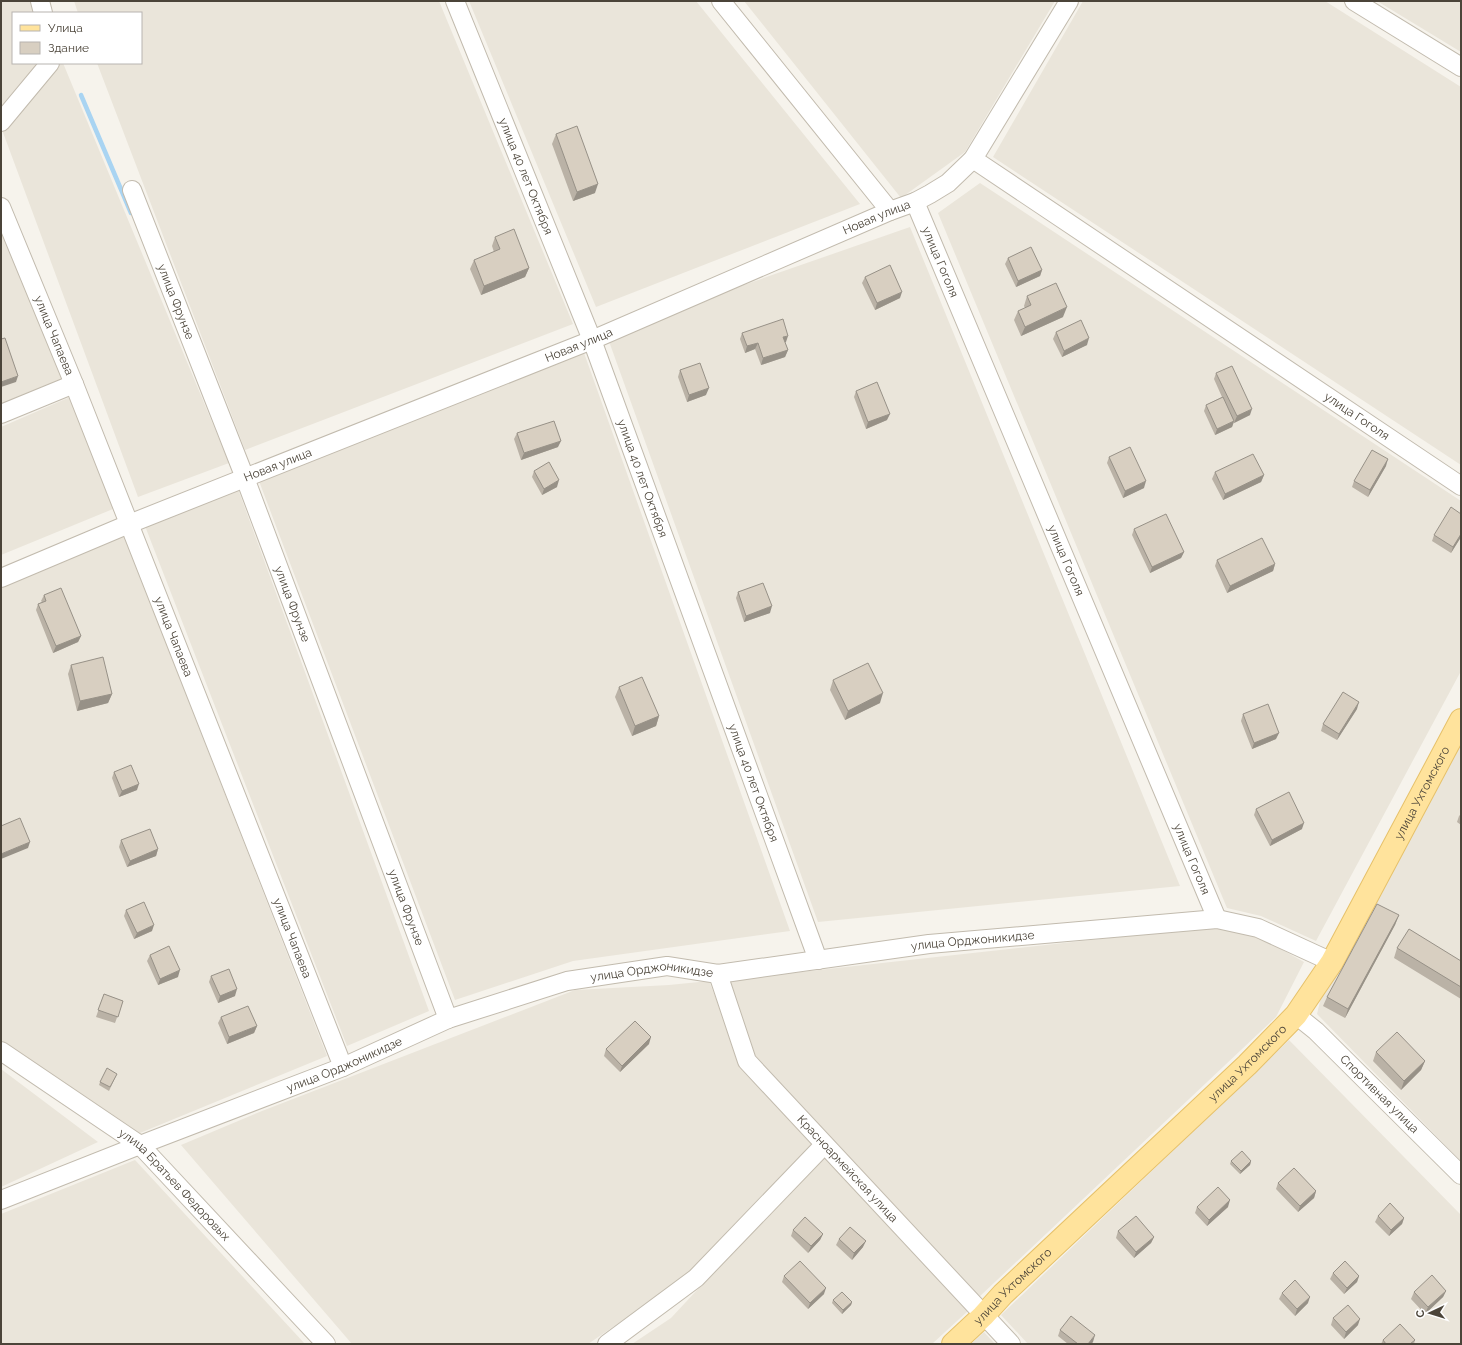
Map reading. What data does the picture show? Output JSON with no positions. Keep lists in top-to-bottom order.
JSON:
{
  "streets": {
    "main road": ["улица Ухтомского"],
    "street": [
      "улица 40 лет Октября",
      "Новая улица",
      "улица Гоголя",
      "улица Фрунзе",
      "улица Чапаева",
      "улица Орджоникидзе",
      "Спортивная улица",
      "Красноармейская улица",
      "улица Братьев Федоровых"
    ]
  },
  "crossings": [
    ["улица 40 лет Октября", "Новая улица"],
    ["улица 40 лет Октября", "улица Орджоникидзе"],
    ["Новая улица", "улица Гоголя"],
    ["Новая улица", "улица Фрунзе"],
    ["Новая улица", "улица Чапаева"],
    ["улица Гоголя", "улица Орджоникидзе"],
    ["улица Фрунзе", "улица Орджоникидзе"],
    ["улица Чапаева", "улица Орджоникидзе"],
    ["улица Ухтомского", "улица Орджоникидзе"],
    ["улица Ухтомского", "Спортивная улица"],
    ["улица Ухтомского", "Красноармейская улица"],
    ["улица Орджоникидзе", "Красноармейская улица"],
    ["улица Орджоникидзе", "улица Братьев Федоровых"]
  ],
  "legend": ["Улица", "Здание"],
  "north": "left"
}
